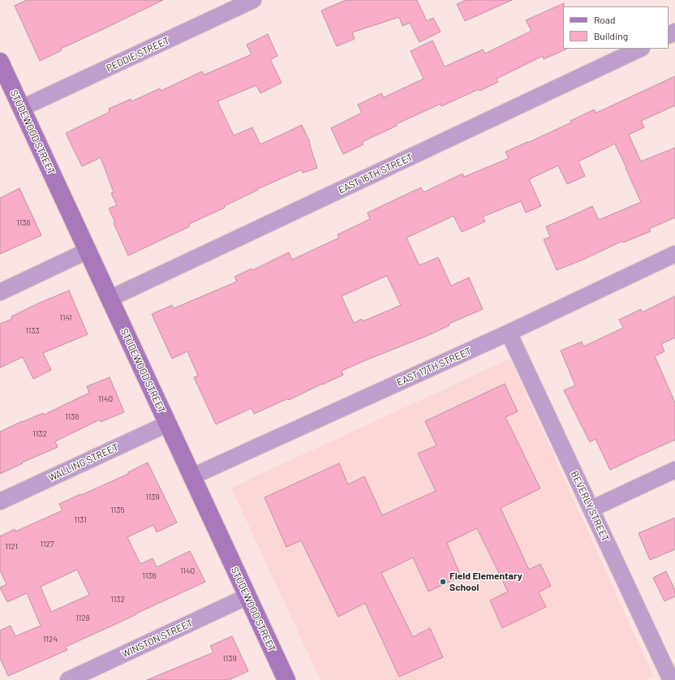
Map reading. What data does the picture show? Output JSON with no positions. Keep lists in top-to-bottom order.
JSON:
{
  "streets": {
    "main road": ["STUDEWOOD STREET"],
    "street": [
      "PEDDIE STREET",
      "EAST 16TH STREET",
      "EAST 17TH STREET",
      "WALLING STREET",
      "BEVERLY STREET",
      "WINSTON STREET"
    ]
  },
  "crossings": [
    ["PEDDIE STREET", "STUDEWOOD STREET"],
    ["STUDEWOOD STREET", "EAST 16TH STREET"],
    ["STUDEWOOD STREET", "EAST 17TH STREET"],
    ["STUDEWOOD STREET", "WALLING STREET"],
    ["STUDEWOOD STREET", "WINSTON STREET"],
    ["EAST 17TH STREET", "BEVERLY STREET"]
  ],
  "places": ["Field Elementary School"],
  "house_numbers": [
    "1136",
    "1141",
    "1133",
    "1140",
    "1136",
    "1132",
    "1139",
    "1135",
    "1131",
    "1127",
    "1121",
    "1140",
    "1136",
    "1132",
    "1128",
    "1124",
    "1139"
  ],
  "legend": ["Road", "Building"]
}
